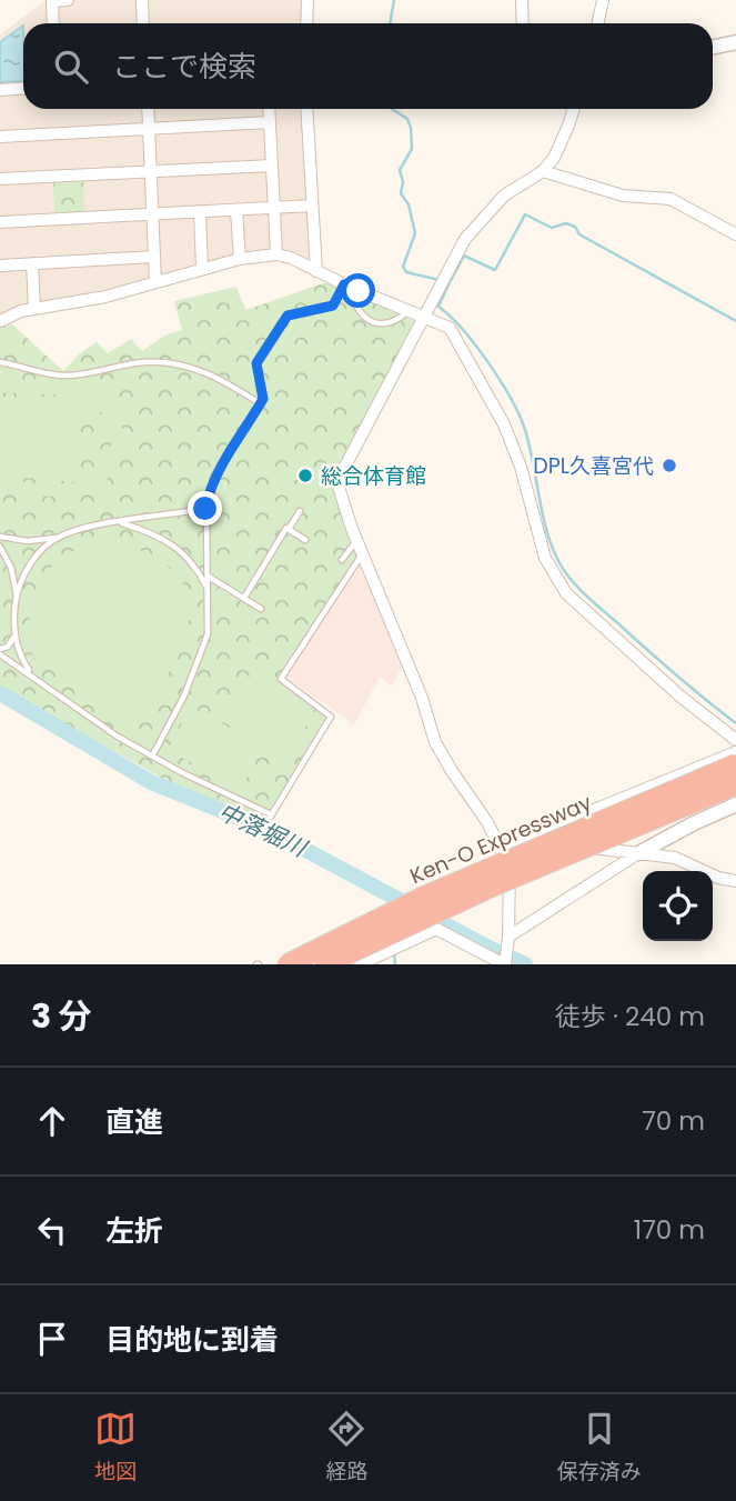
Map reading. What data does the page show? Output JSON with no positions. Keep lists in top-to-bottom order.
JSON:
{
  "streets": {
    "highway": ["Ken-O Expressway"]
  },
  "water": ["中落堀川"],
  "places": ["DPL久喜宮代", "総合体育館"],
  "page": {
    "search": "ここで検索",
    "heading": ["3 分", "徒歩 · 240 m"],
    "list": [
      ["直進", "70 m"],
      ["左折", "170 m"],
      "目的地に到着"
    ],
    "nav": ["地図", "経路", "保存済み"]
  }
}
